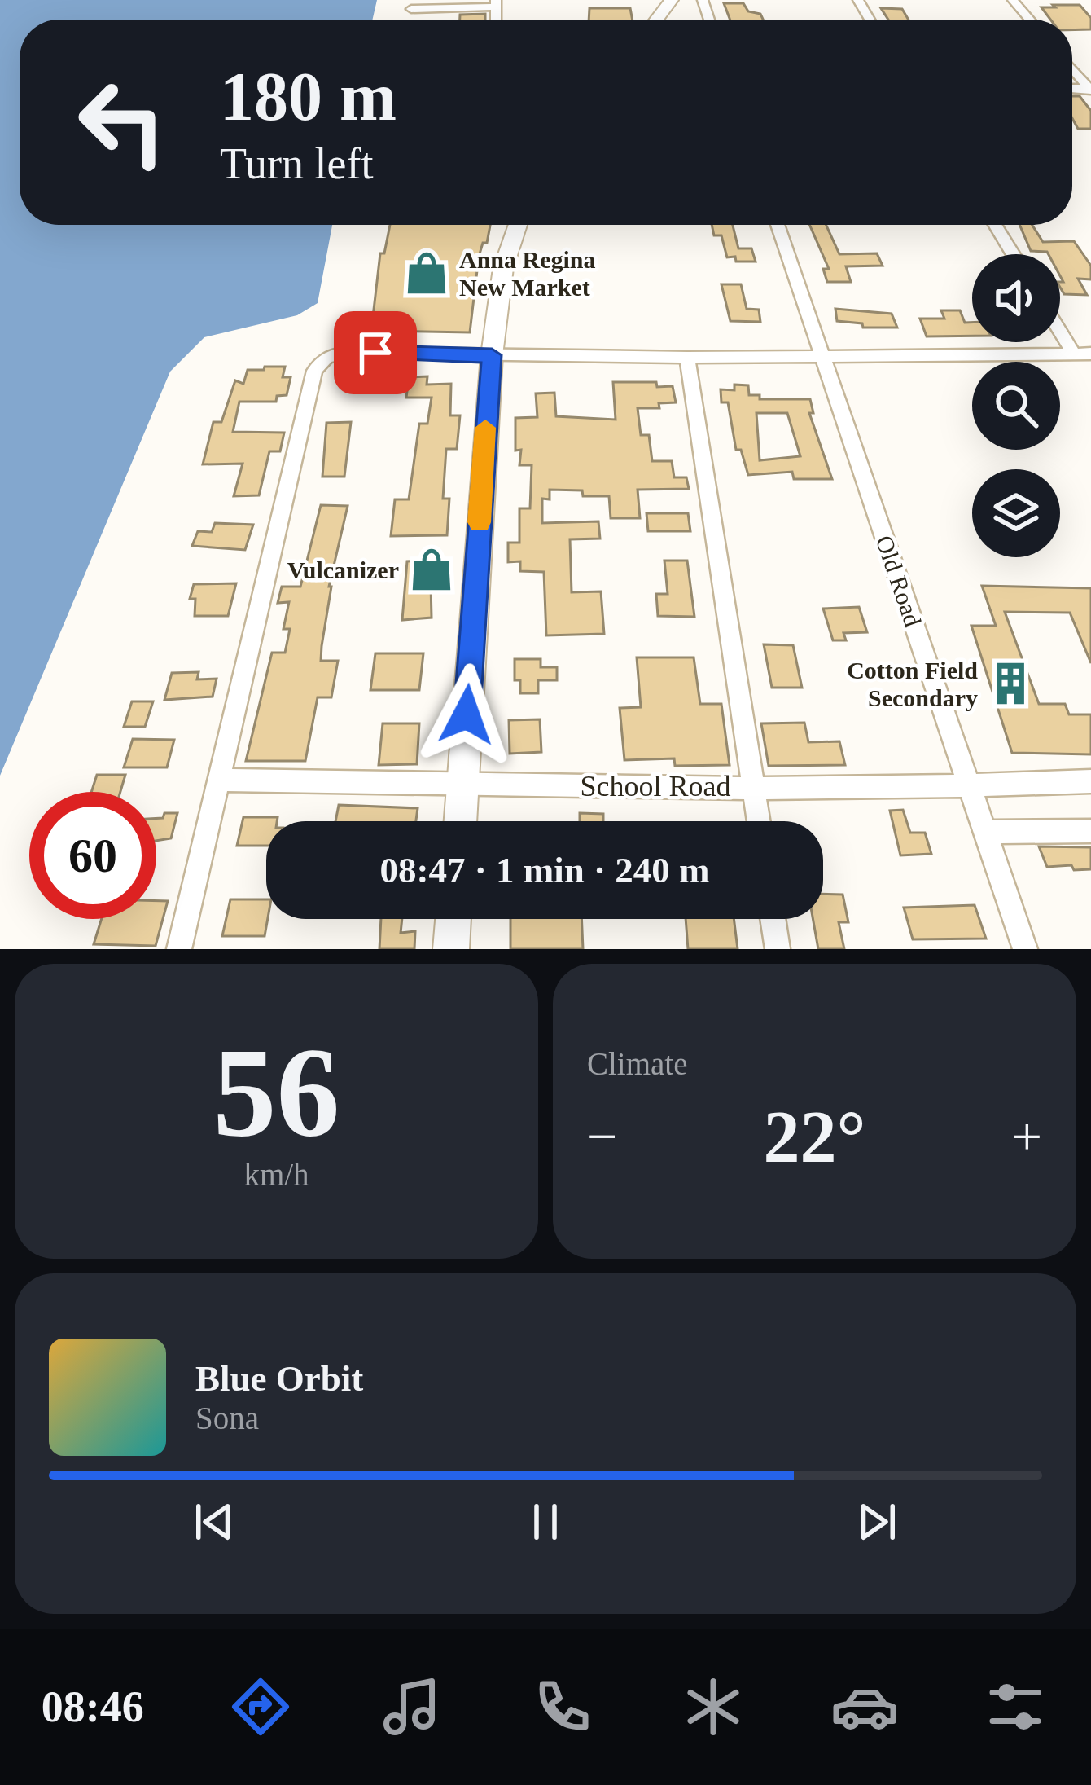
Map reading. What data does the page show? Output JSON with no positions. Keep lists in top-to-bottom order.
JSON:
{
  "streets": {
    "street": ["Old Road", "School Road"]
  },
  "crossings": [
    ["Old Road", "School Road"]
  ],
  "places": {
    "shop": ["Anna Regina New Market", "Vulcanizer"],
    "building": ["Cotton Field Secondary"]
  },
  "page": {
    "turn": ["180 m", "Turn left"],
    "limit": "60",
    "trip": "08:47 · 1 min · 240 m",
    "tile": [
      ["56", "km/h"],
      "Climate"
    ],
    "heat": ["−", "22°", "+"],
    "song": ["Blue Orbit", "Sona"],
    "tabs": "08:46"
  }
}
